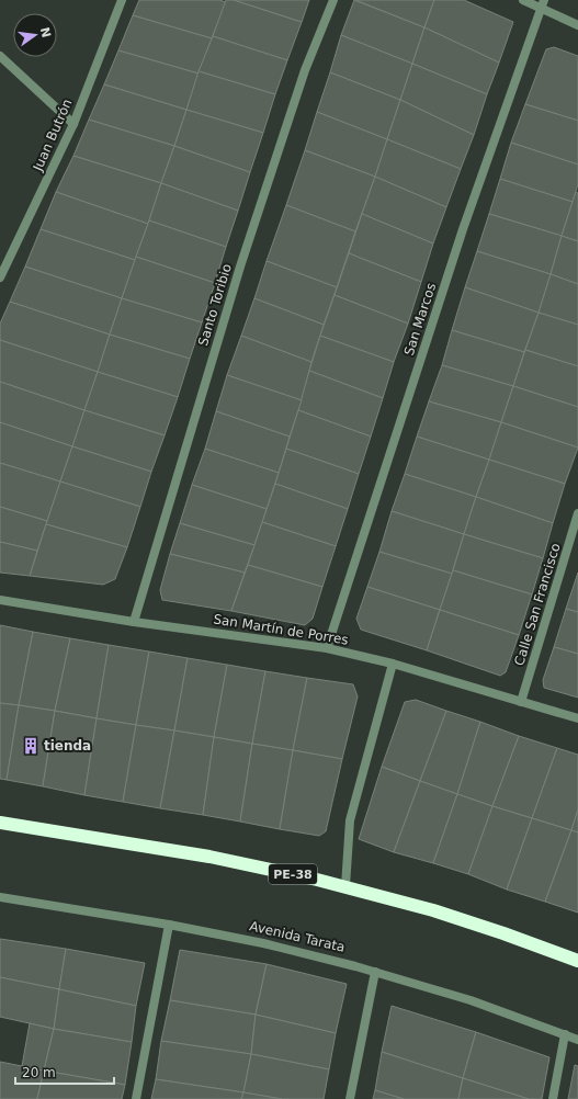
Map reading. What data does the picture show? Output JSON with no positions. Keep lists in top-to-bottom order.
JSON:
{
  "streets": {
    "highway": ["PE-38"],
    "street": [
      "Juan Butrón",
      "Santo Toribio",
      "San Marcos",
      "Calle San Francisco",
      "San Martín de Porres",
      "Avenida Tarata"
    ]
  },
  "crossings": [
    ["Santo Toribio", "San Martín de Porres"],
    ["San Marcos", "San Martín de Porres"],
    ["Calle San Francisco", "San Martín de Porres"]
  ],
  "places": {
    "building": ["tienda"]
  },
  "scale_bar": "20 m",
  "north": "right"
}
